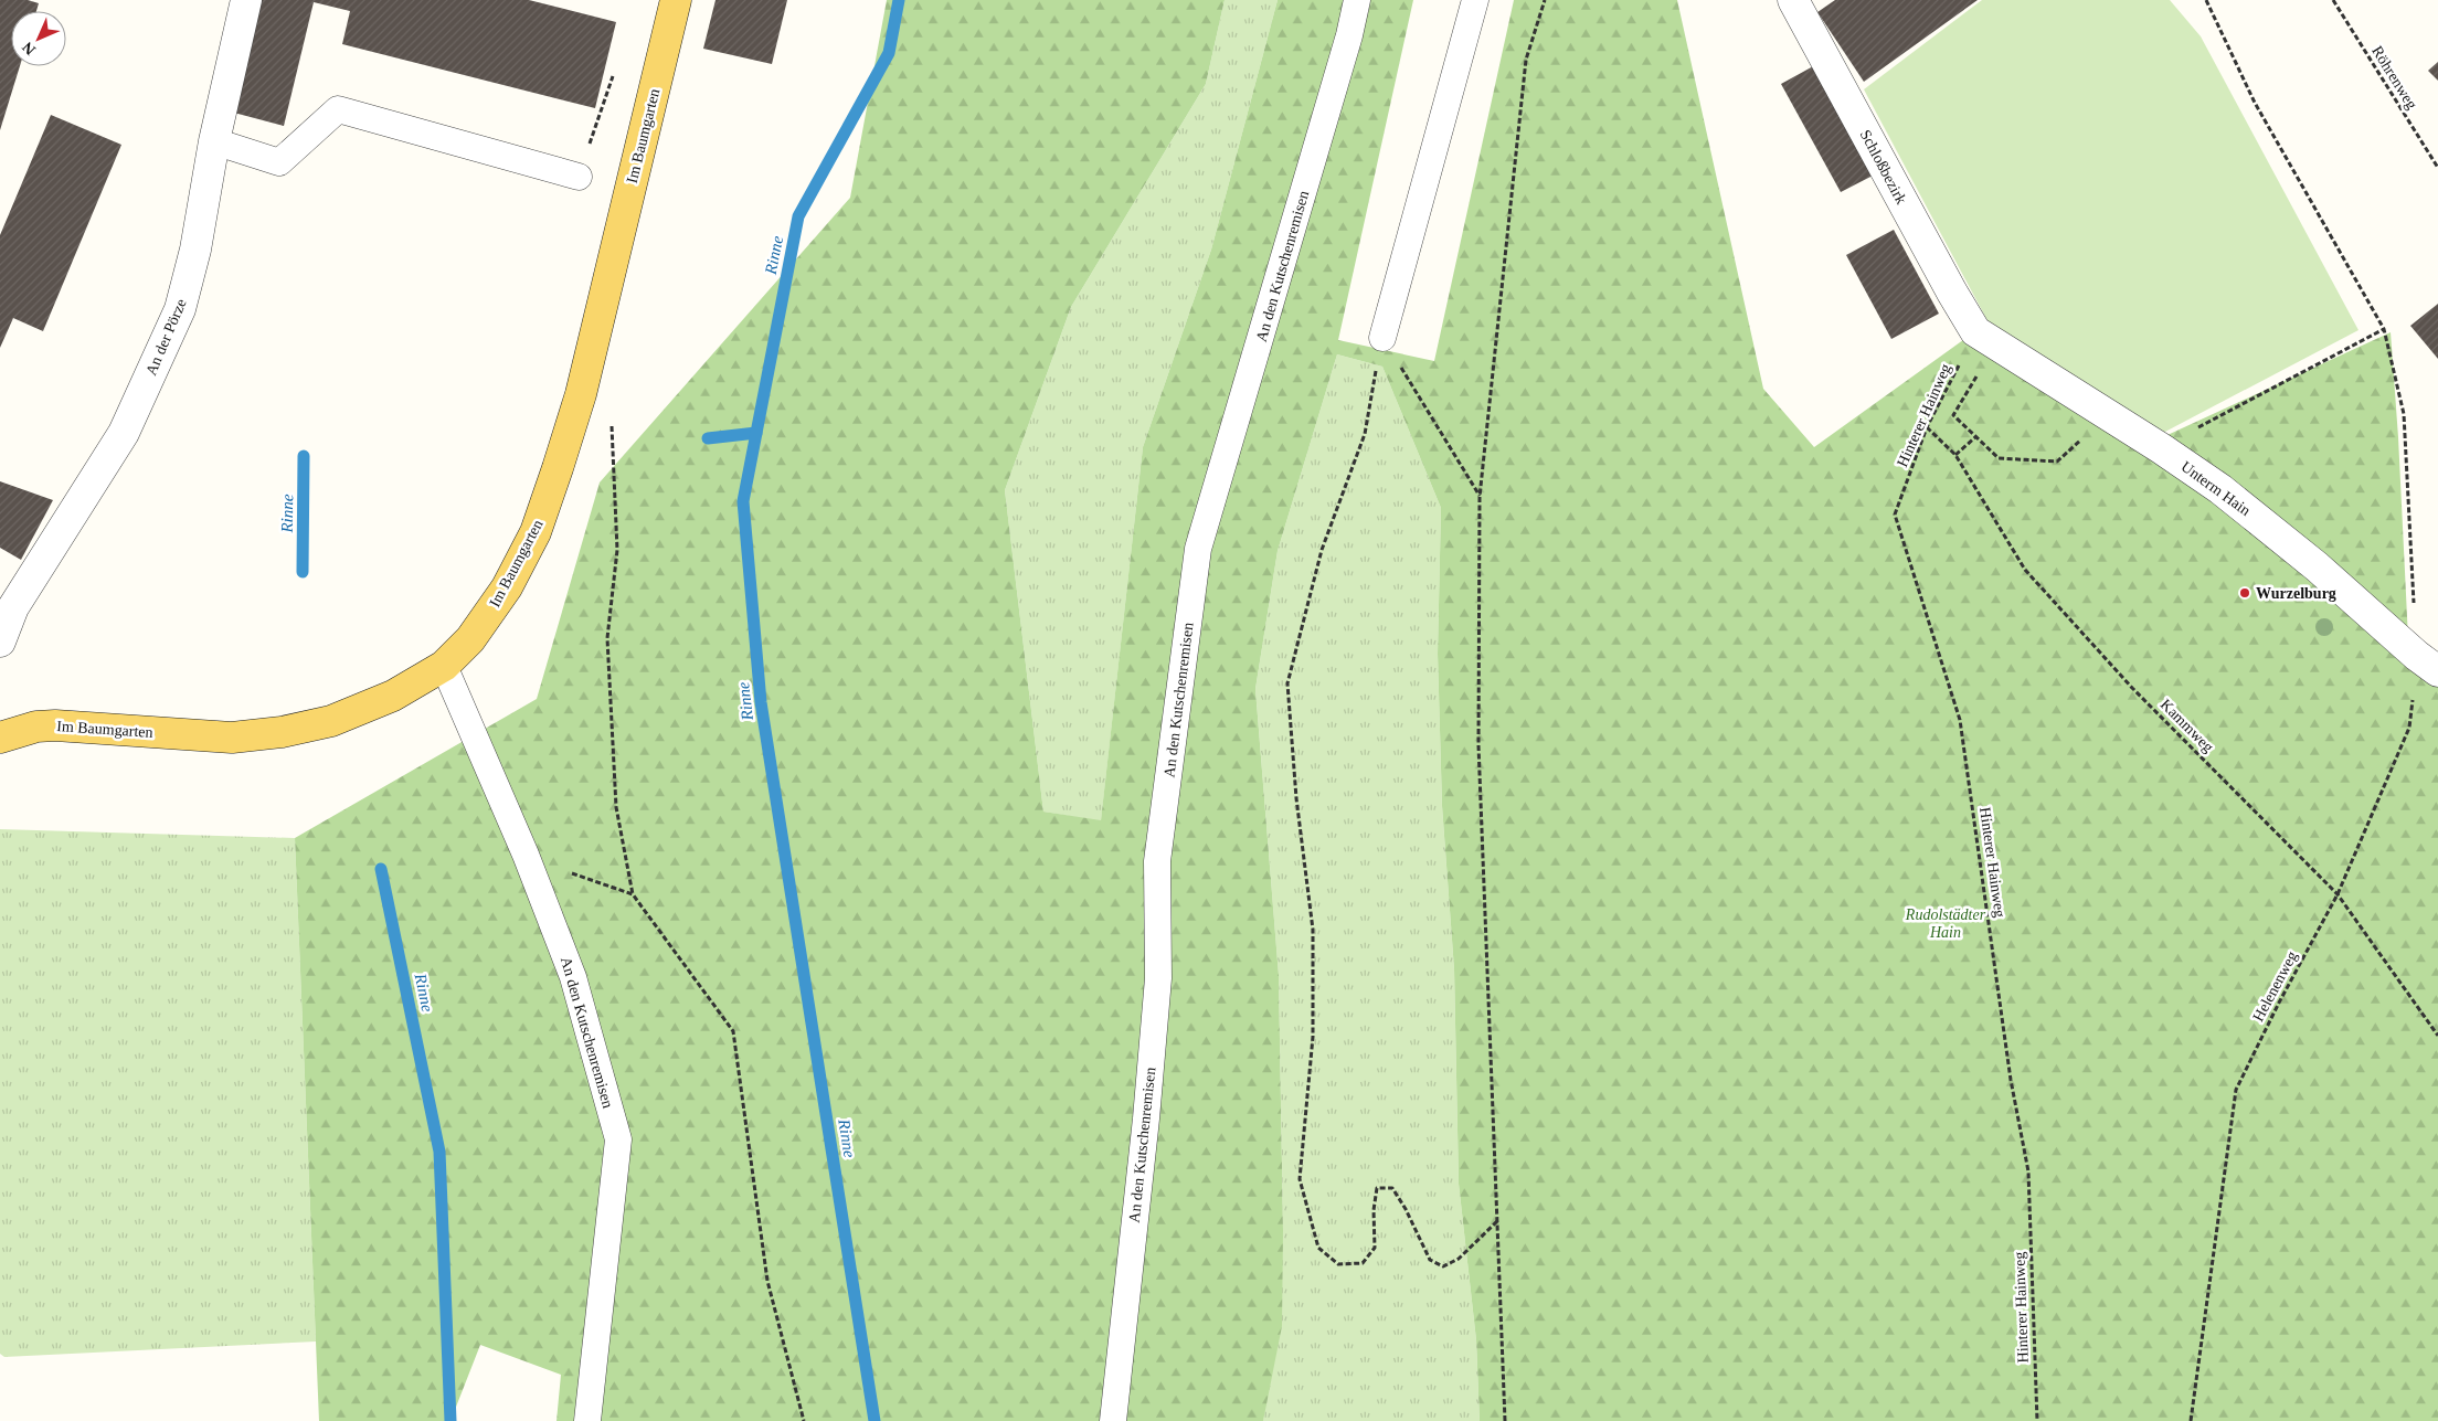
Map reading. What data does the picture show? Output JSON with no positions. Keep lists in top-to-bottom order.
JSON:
{
  "streets": {
    "main road": ["Im Baumgarten"],
    "street": ["Schloßbezirk", "An der Pörze", "Unterm Hain"],
    "lane": ["An den Kutschenremisen"],
    "path": [
      "Röhrenweg",
      "Hinterer Hainweg",
      "Kammweg",
      "Helenenweg"
    ]
  },
  "crossings": [
    ["Im Baumgarten", "An den Kutschenremisen"],
    ["Schloßbezirk", "Hinterer Hainweg"],
    ["Schloßbezirk", "Unterm Hain"],
    ["Hinterer Hainweg", "Unterm Hain"],
    ["Hinterer Hainweg", "Kammweg"],
    ["Unterm Hain", "Helenenweg"],
    ["Kammweg", "Helenenweg"]
  ],
  "water": ["Rinne"],
  "parks": ["Rudolstädter Hain"],
  "places": ["Wurzelburg"],
  "north": "bottom left"
}
